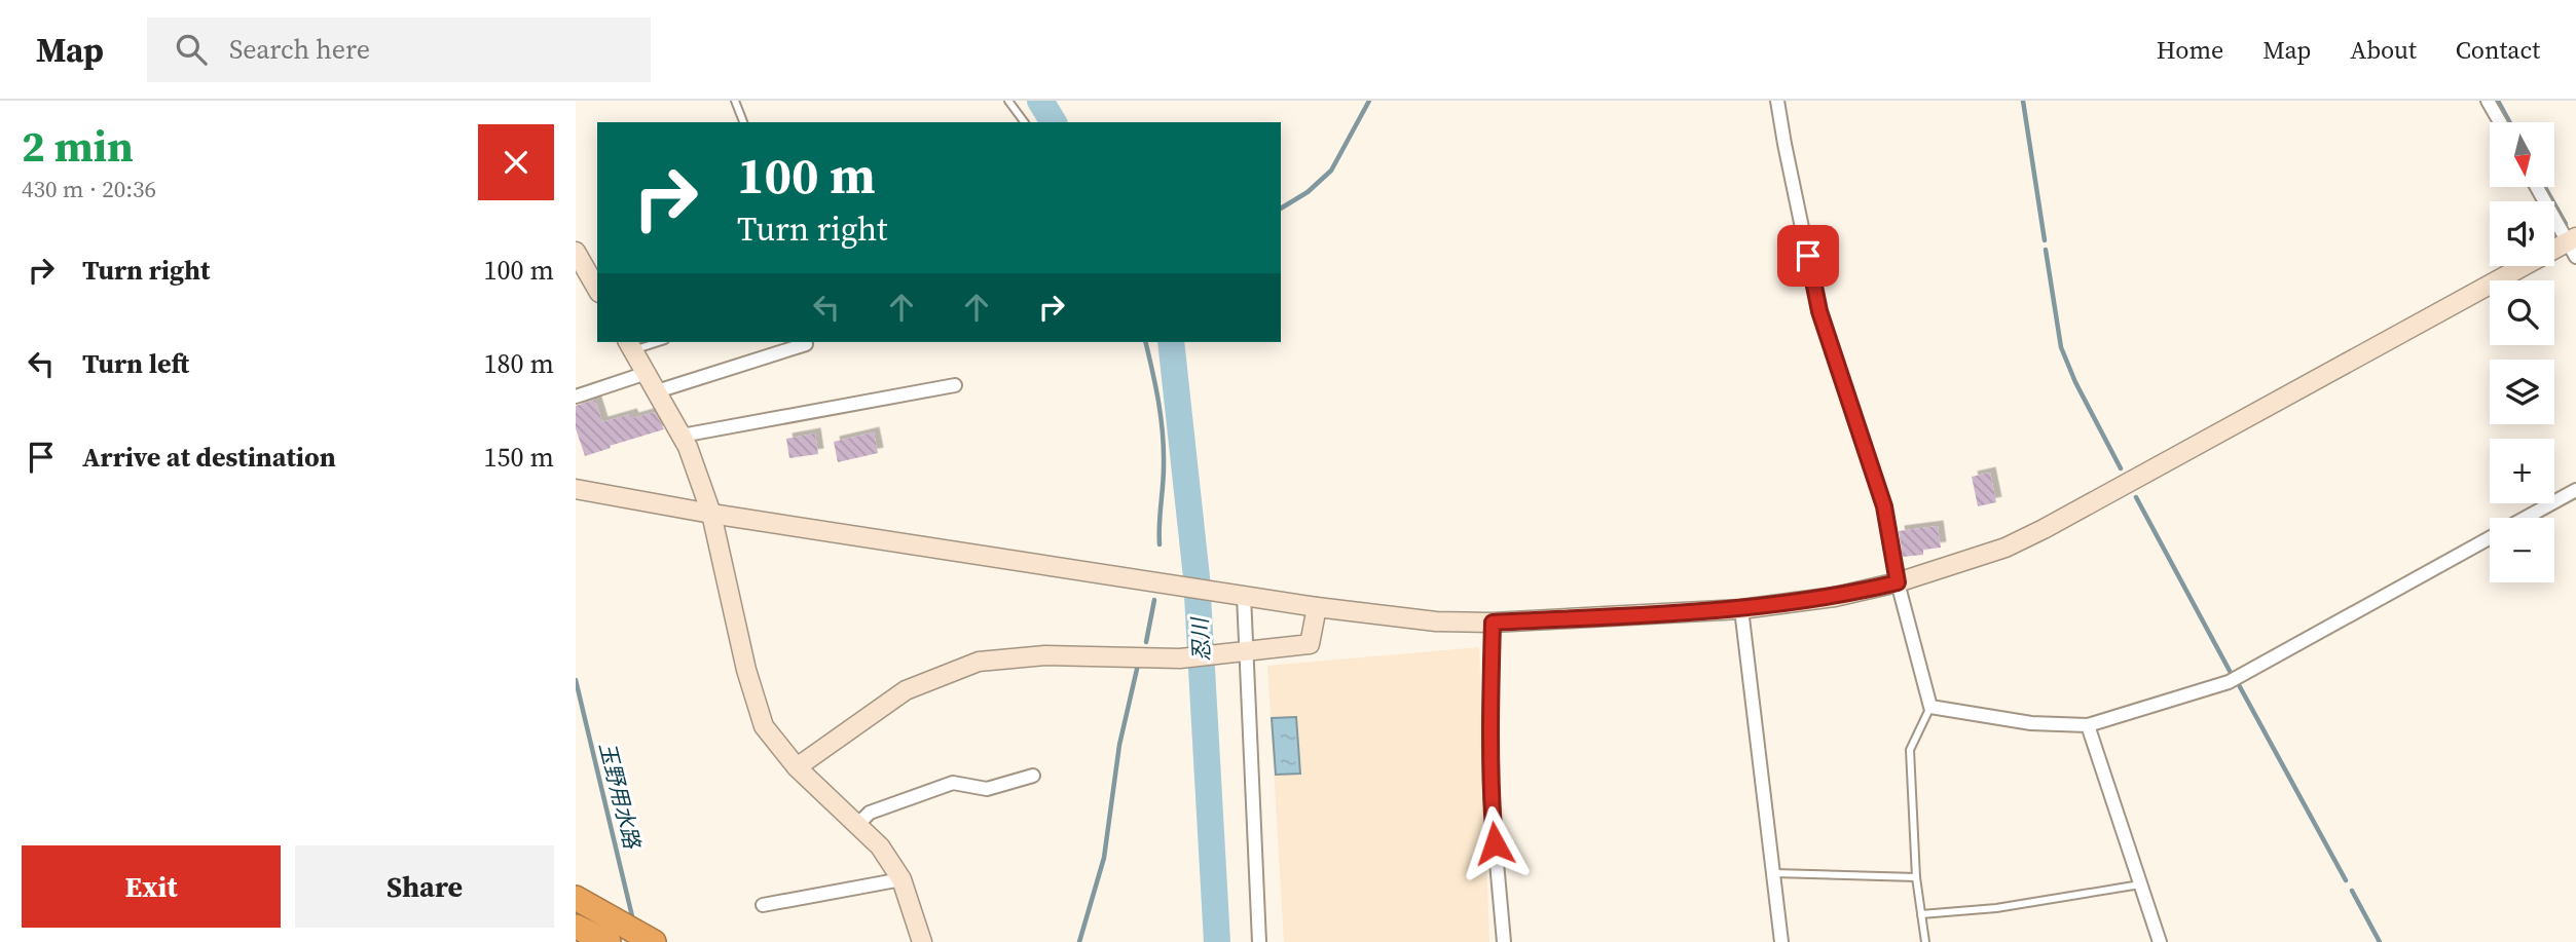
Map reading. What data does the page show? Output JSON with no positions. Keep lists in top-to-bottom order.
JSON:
{
  "water": ["忍川", "玉野用水路"],
  "north": "bottom",
  "page": {
    "header": "Map",
    "search": "Search here",
    "nav": [
      "Home",
      "Map",
      "About",
      "Contact"
    ],
    "heading": ["2 min", "430 m · 20:36"],
    "map_buttons": ["+", "−"],
    "turn": ["100 m", "Turn right"],
    "list": [
      {
        "name": "Turn right",
        "value": "100 m"
      },
      {
        "name": "Turn left",
        "value": "180 m"
      },
      {
        "name": "Arrive at destination",
        "value": "150 m"
      }
    ],
    "buttons": ["Exit", "Share"]
  }
}
